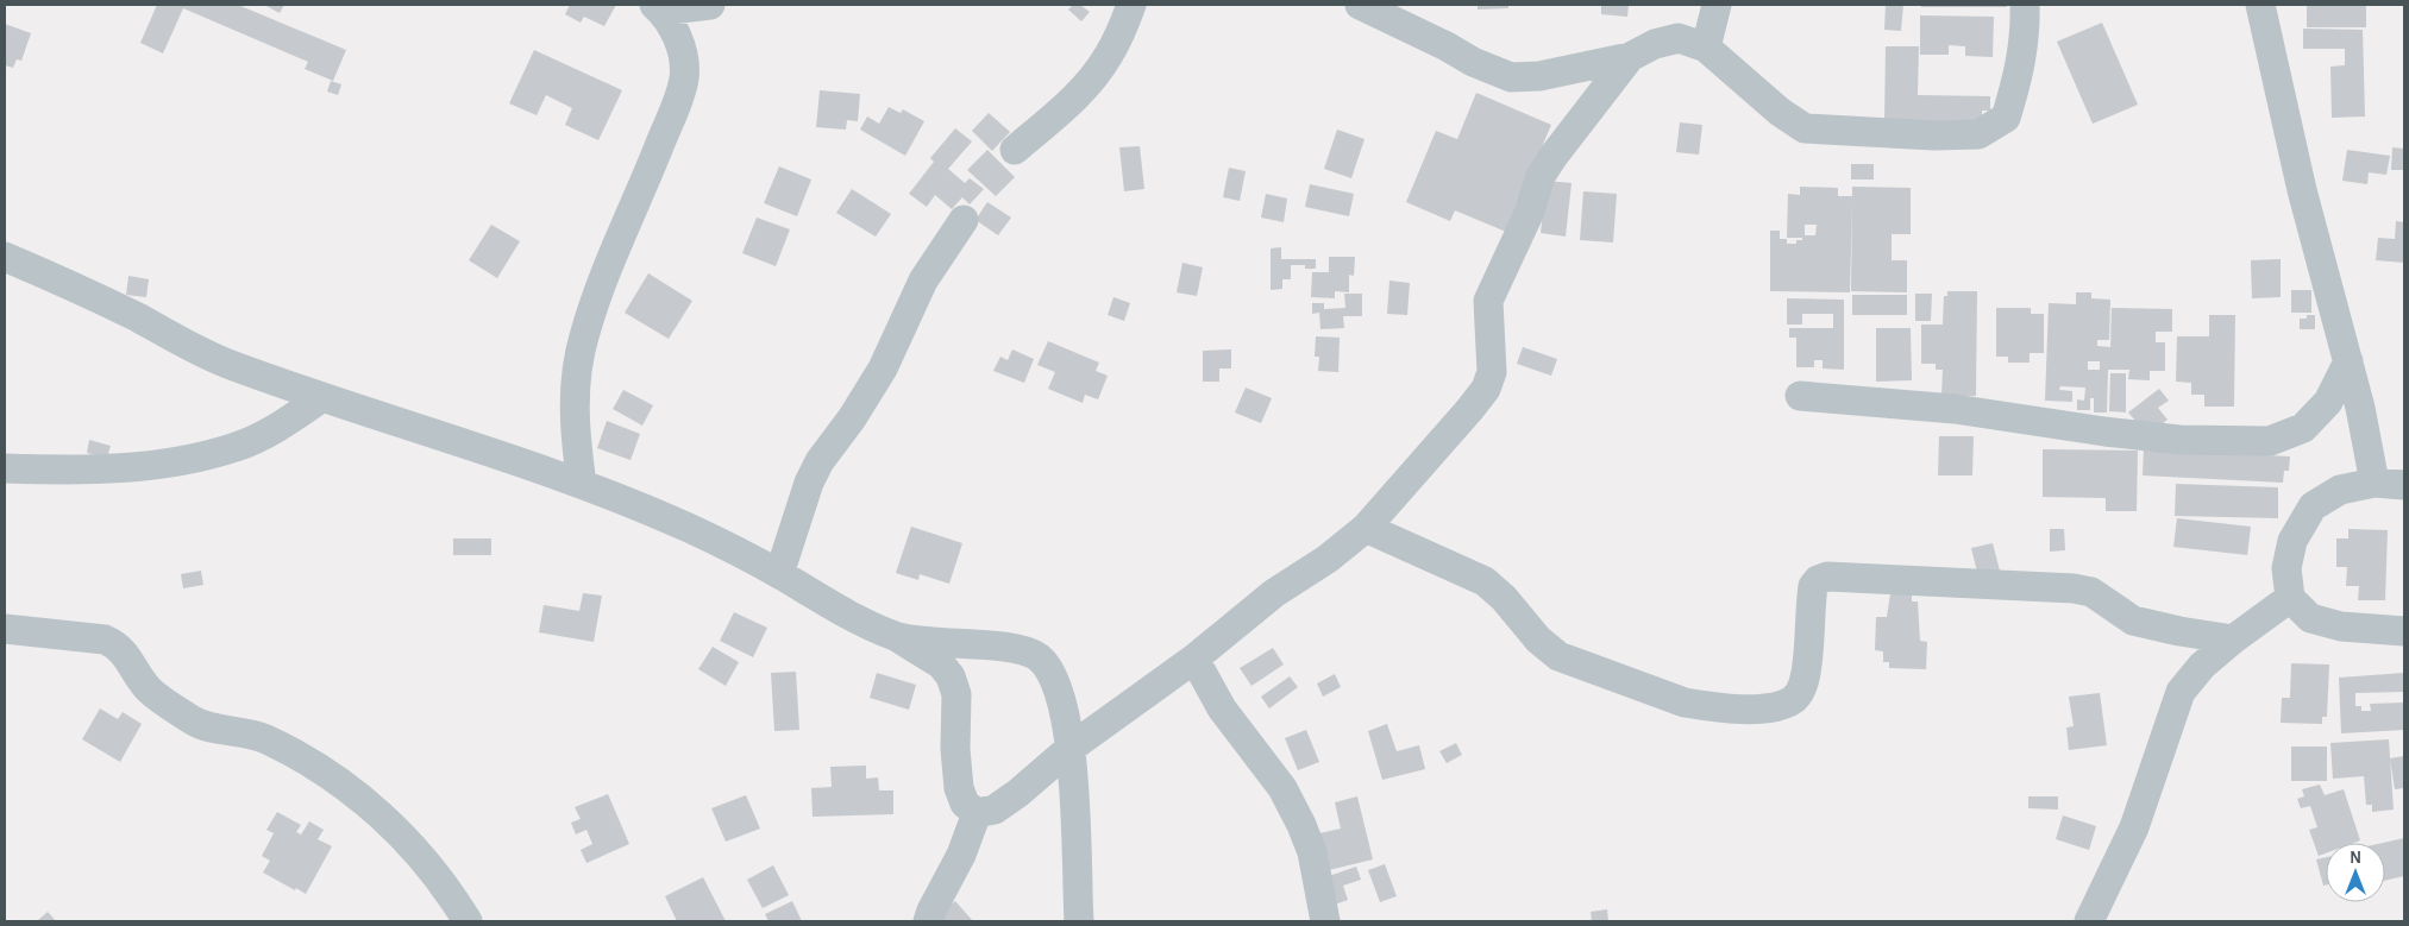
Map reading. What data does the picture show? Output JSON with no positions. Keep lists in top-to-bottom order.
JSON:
{
  "north": "top"
}
